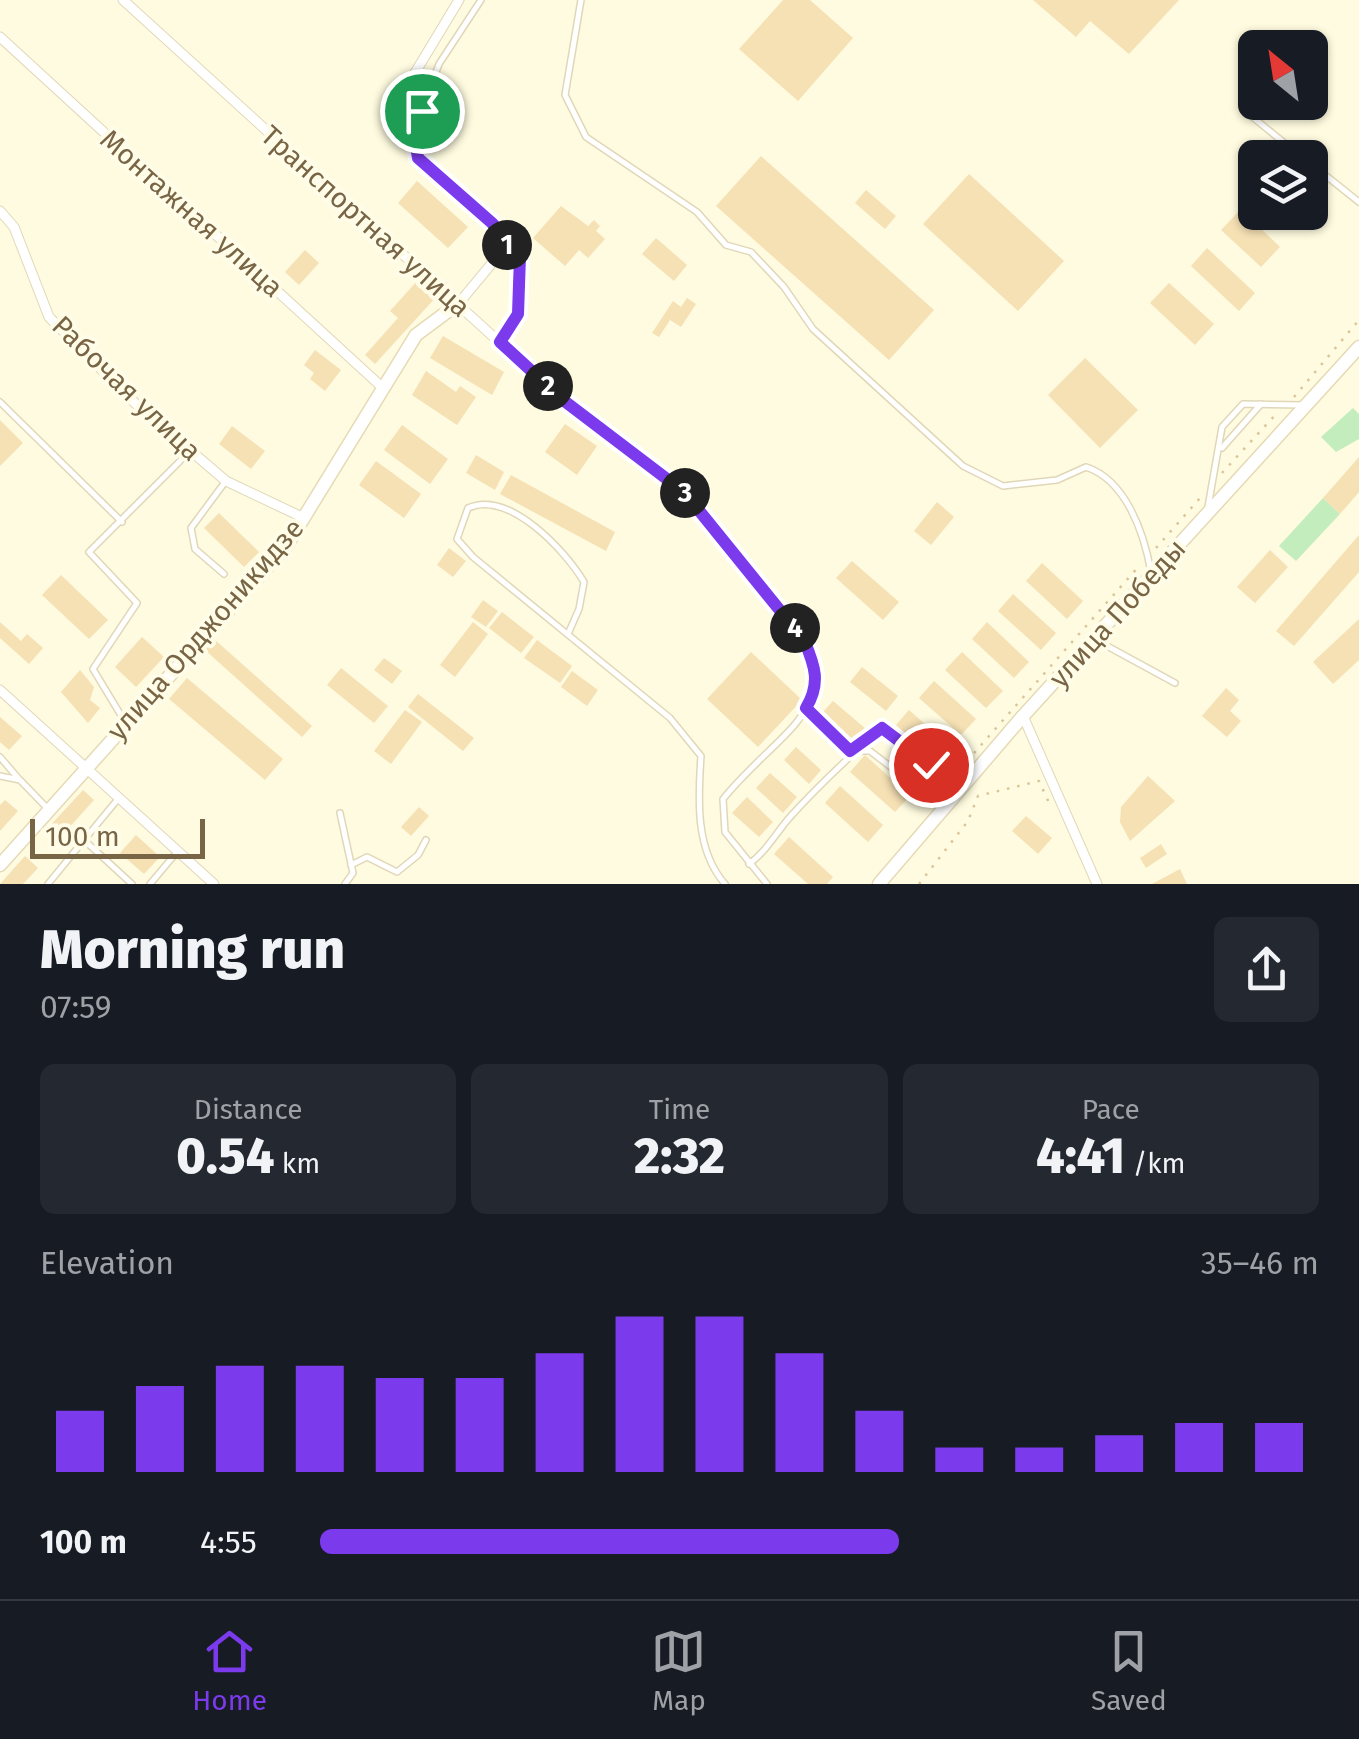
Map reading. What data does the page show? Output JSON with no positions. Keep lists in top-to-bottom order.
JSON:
{
  "streets": {
    "street": [
      "Монтажная улица",
      "Транспортная улица",
      "Рабочая улица",
      "улица Победы",
      "улица Орджоникидзе"
    ]
  },
  "crossings": [
    ["Монтажная улица", "улица Орджоникидзе"],
    ["Транспортная улица", "улица Орджоникидзе"],
    ["Рабочая улица", "улица Орджоникидзе"]
  ],
  "scale_bar": "100 m",
  "north": "top left",
  "page": {
    "pins": [
      "1",
      "2",
      "3",
      "4"
    ],
    "scale": "100 m",
    "heading": ["Morning run", "07:59"],
    "stats": [
      ["Distance", "0.54 km"],
      ["Time", "2:32"],
      ["Pace", "4:41 /km"]
    ],
    "chart": ["Elevation", "35–46 m"],
    "list": [
      {
        "name": "100 m",
        "note": "4:55"
      }
    ],
    "tabs": ["Home", "Map", "Saved"]
  }
}
